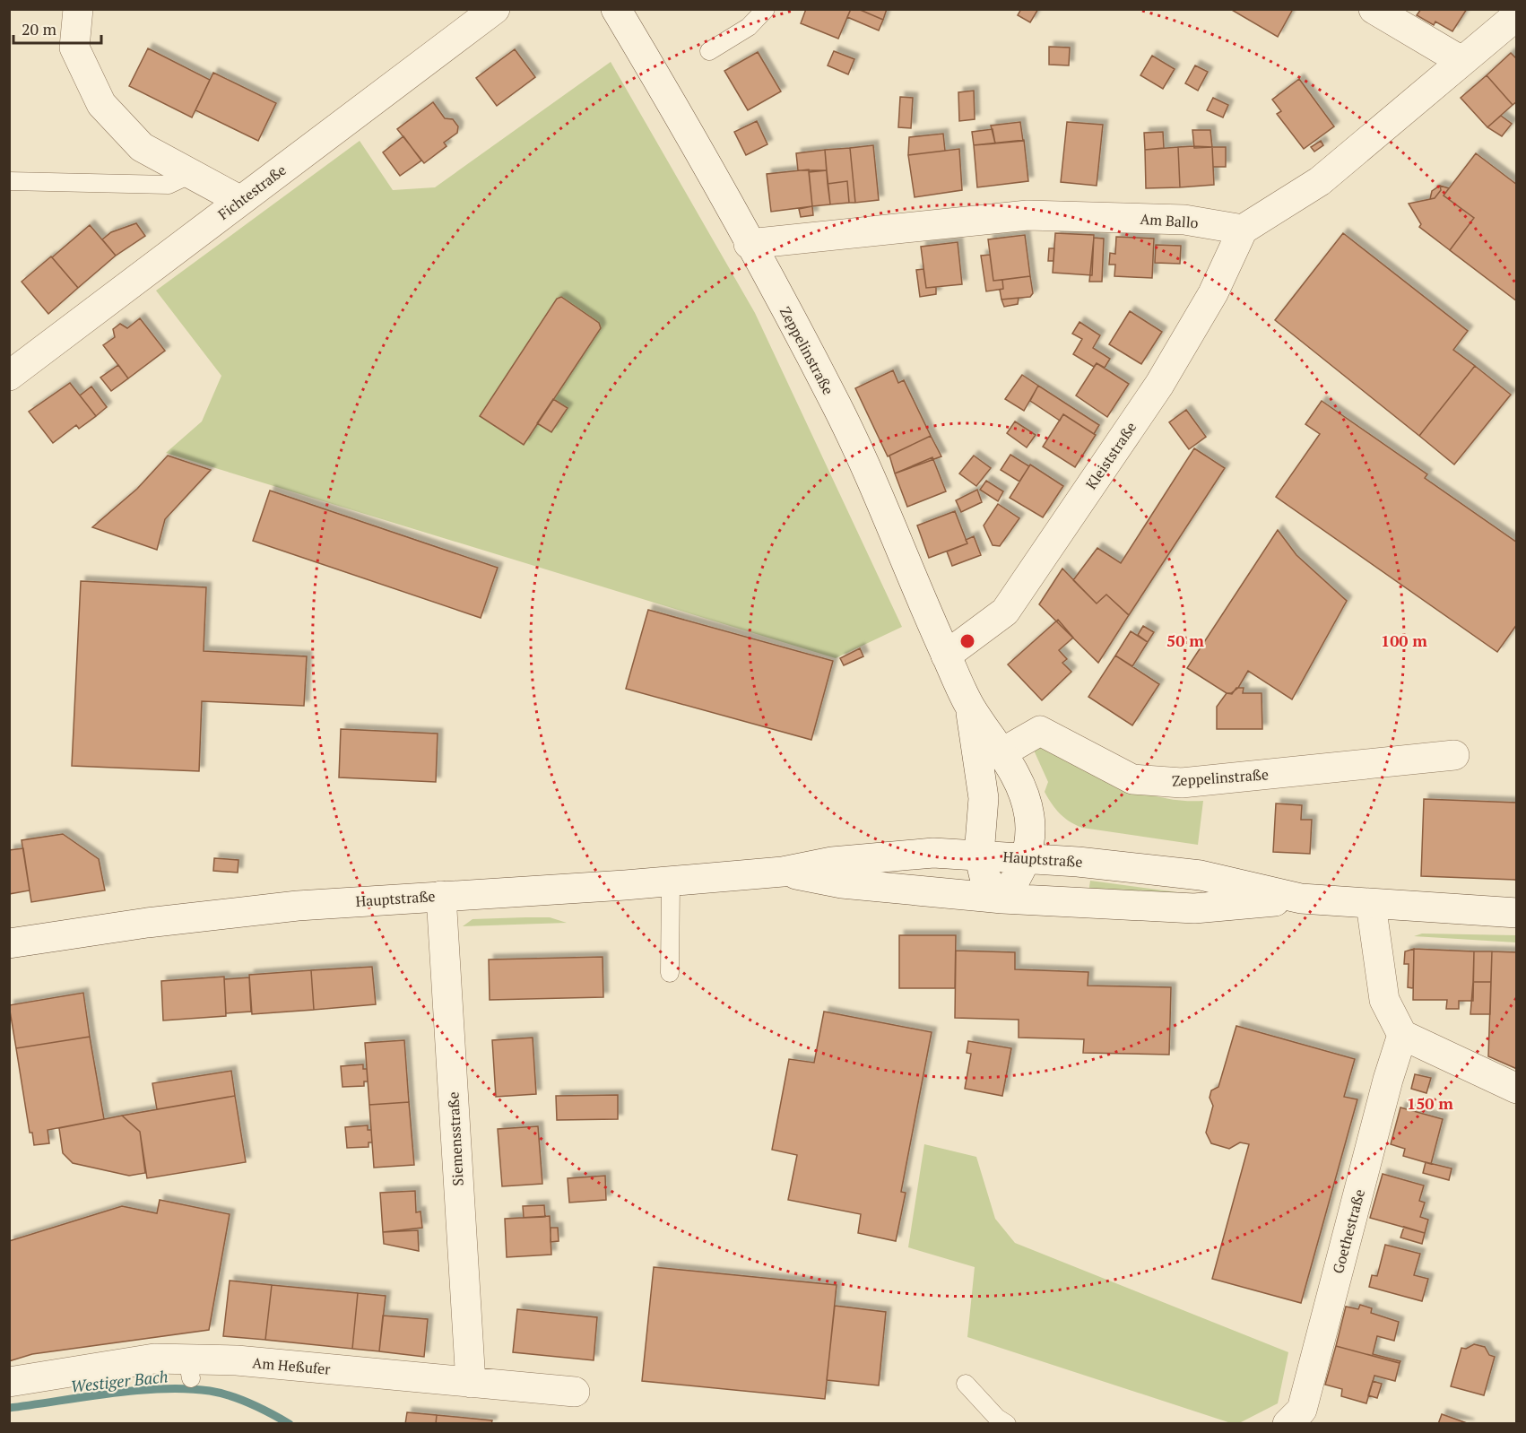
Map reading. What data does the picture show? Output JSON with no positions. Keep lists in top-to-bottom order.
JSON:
{
  "streets": {
    "street": [
      "Fichtestraße",
      "Am Ballo",
      "Zeppelinstraße",
      "Kleiststraße",
      "Hauptstraße",
      "Siemensstraße",
      "Goethestraße",
      "Am Heßufer"
    ]
  },
  "crossings": [
    ["Am Ballo", "Zeppelinstraße"],
    ["Am Ballo", "Kleiststraße"],
    ["Zeppelinstraße", "Kleiststraße"],
    ["Zeppelinstraße", "Hauptstraße"],
    ["Hauptstraße", "Siemensstraße"],
    ["Siemensstraße", "Am Heßufer"]
  ],
  "water": ["Westiger Bach"],
  "scale_bar": "20 m",
  "rings": ["50 m", "100 m", "150 m"]
}
